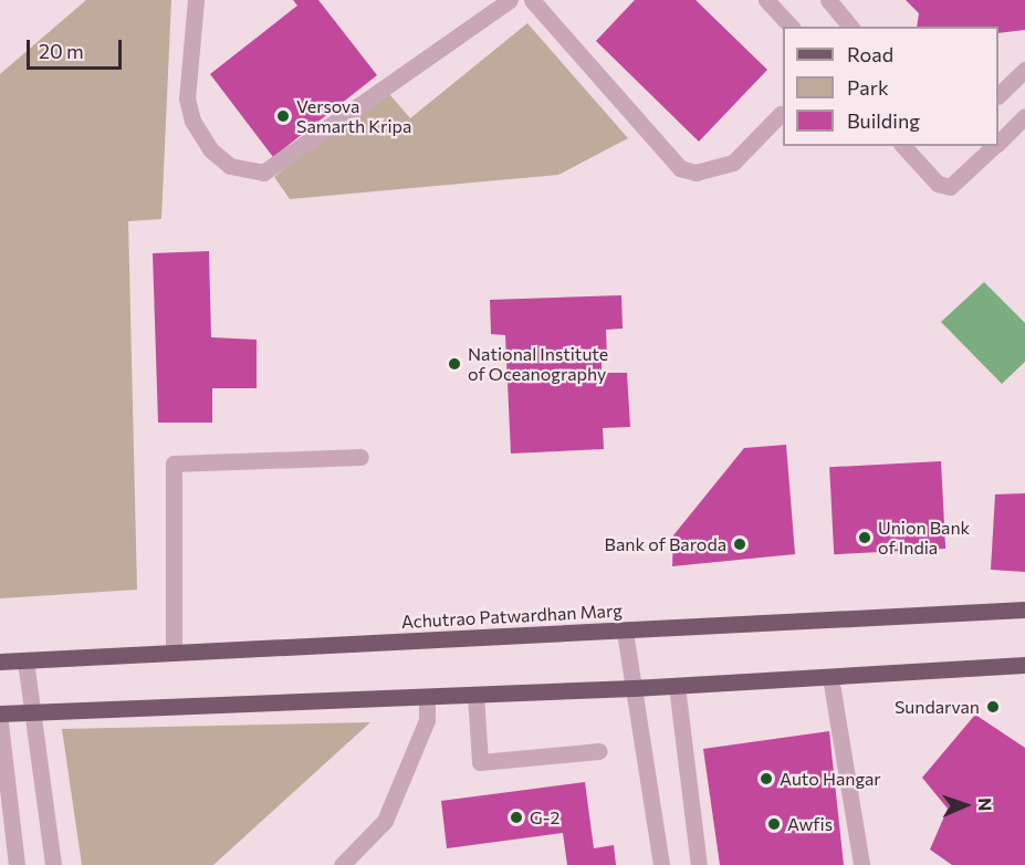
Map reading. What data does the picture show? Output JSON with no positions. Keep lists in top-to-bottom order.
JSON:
{
  "streets": {
    "main road": ["Achutrao Patwardhan Marg"]
  },
  "places": [
    "Versova Samarth Kripa",
    "National Institute of Oceanography",
    "Union Bank of India",
    "Bank of Baroda",
    "Sundarvan",
    "Auto Hangar",
    "G-2",
    "Awfis"
  ],
  "legend": ["Road", "Park", "Building"],
  "scale_bar": "20 m",
  "north": "right"
}
